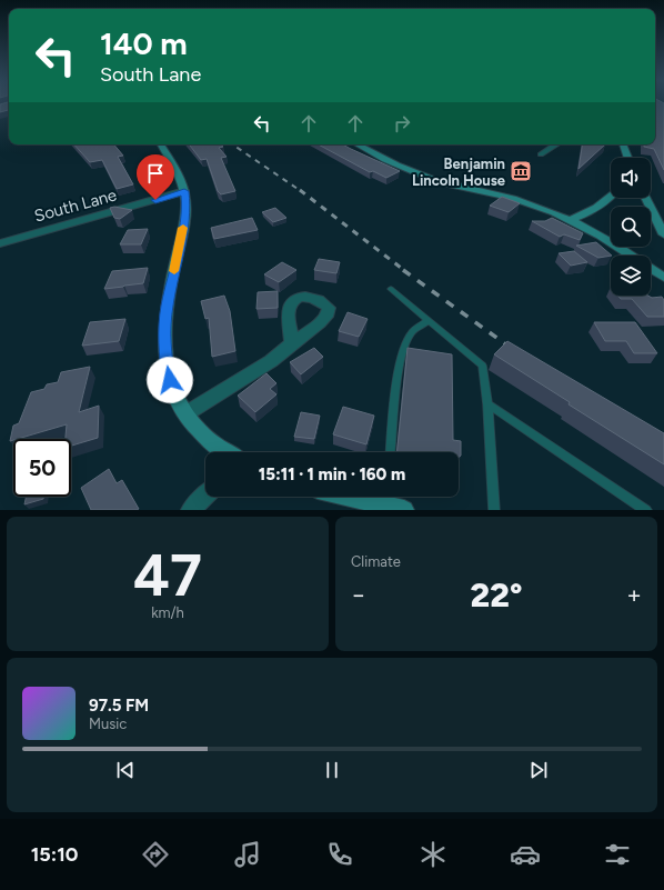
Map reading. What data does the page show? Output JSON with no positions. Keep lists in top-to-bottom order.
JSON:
{
  "streets": {
    "street": ["South Lane"]
  },
  "places": {
    "museum": ["Benjamin Lincoln House"]
  },
  "page": {
    "turn": ["140 m", "South Lane"],
    "limit": "50",
    "trip": "15:11 · 1 min · 160 m",
    "tile": [
      ["47", "km/h"],
      "Climate"
    ],
    "heat": ["−", "22°", "+"],
    "song": ["97.5 FM", "Music"],
    "tabs": "15:10"
  }
}
